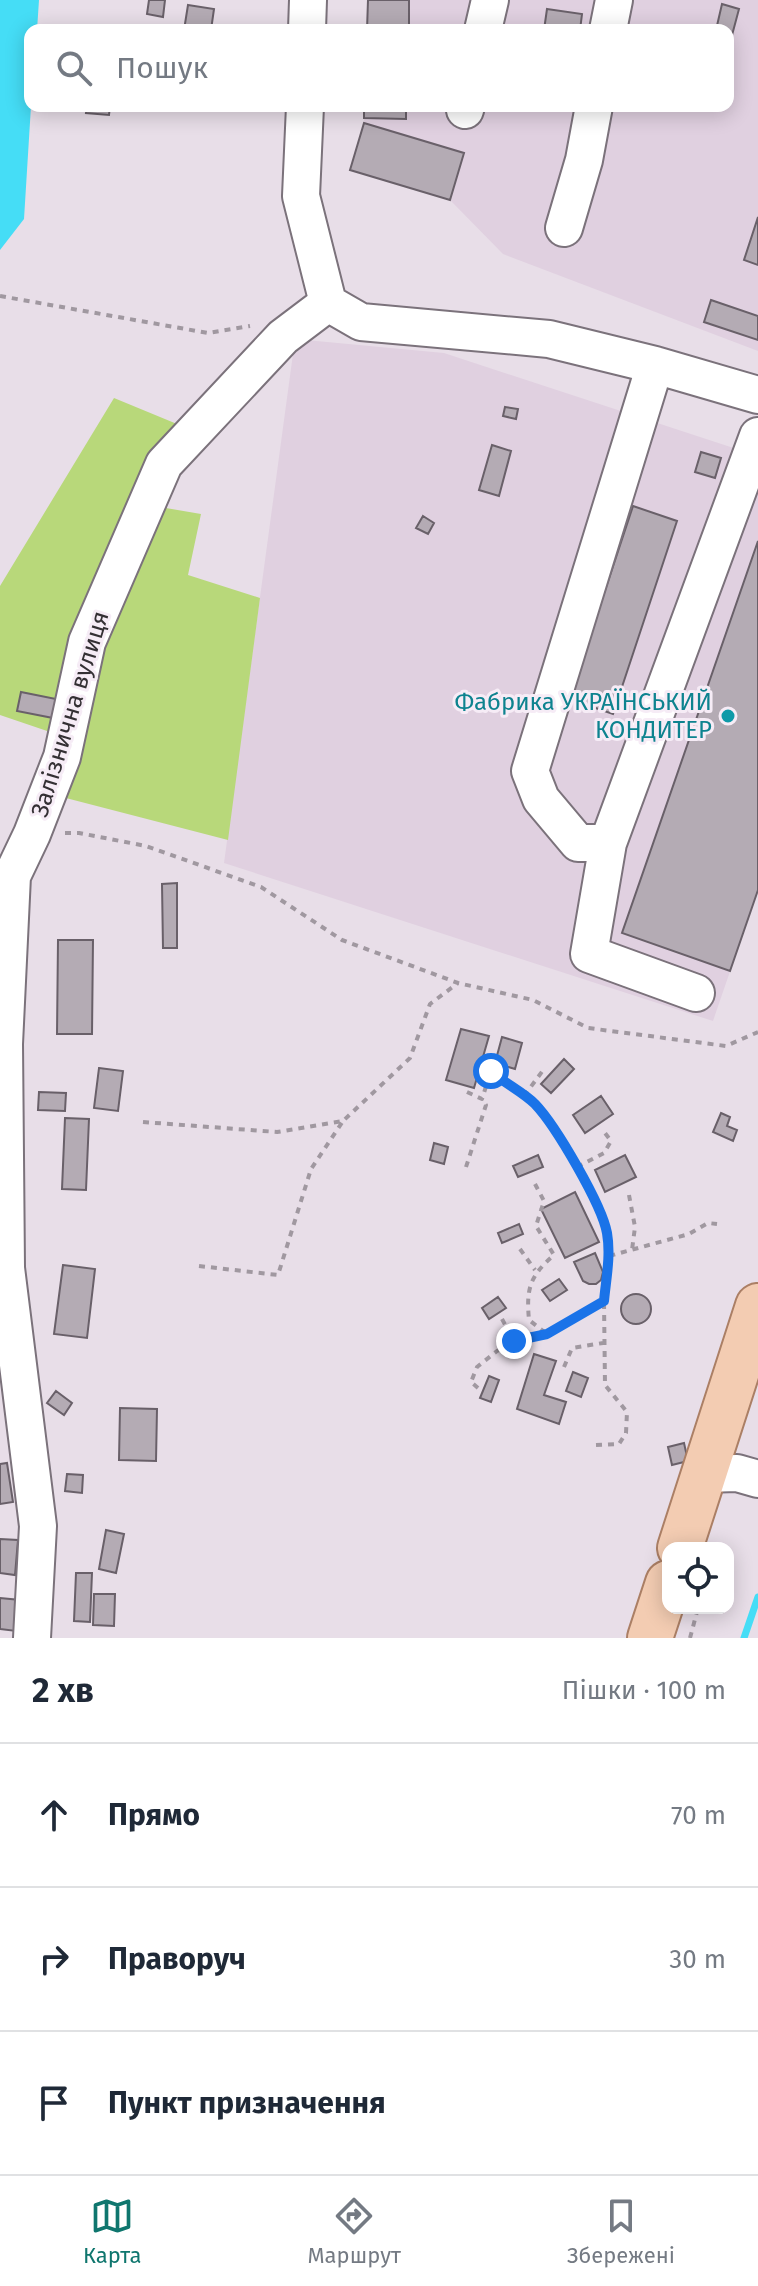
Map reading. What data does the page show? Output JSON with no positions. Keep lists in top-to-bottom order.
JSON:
{
  "streets": {
    "street": ["Залізнична вулиця"]
  },
  "places": ["Фабрика УКРАЇНСЬКИЙ КОНДИТЕР"],
  "page": {
    "search": "Пошук",
    "heading": ["2 хв", "Пішки · 100 m"],
    "list": [
      ["Прямо", "70 m"],
      ["Праворуч", "30 m"],
      "Пункт призначення"
    ],
    "nav": ["Карта", "Маршрут", "Збережені"]
  }
}
